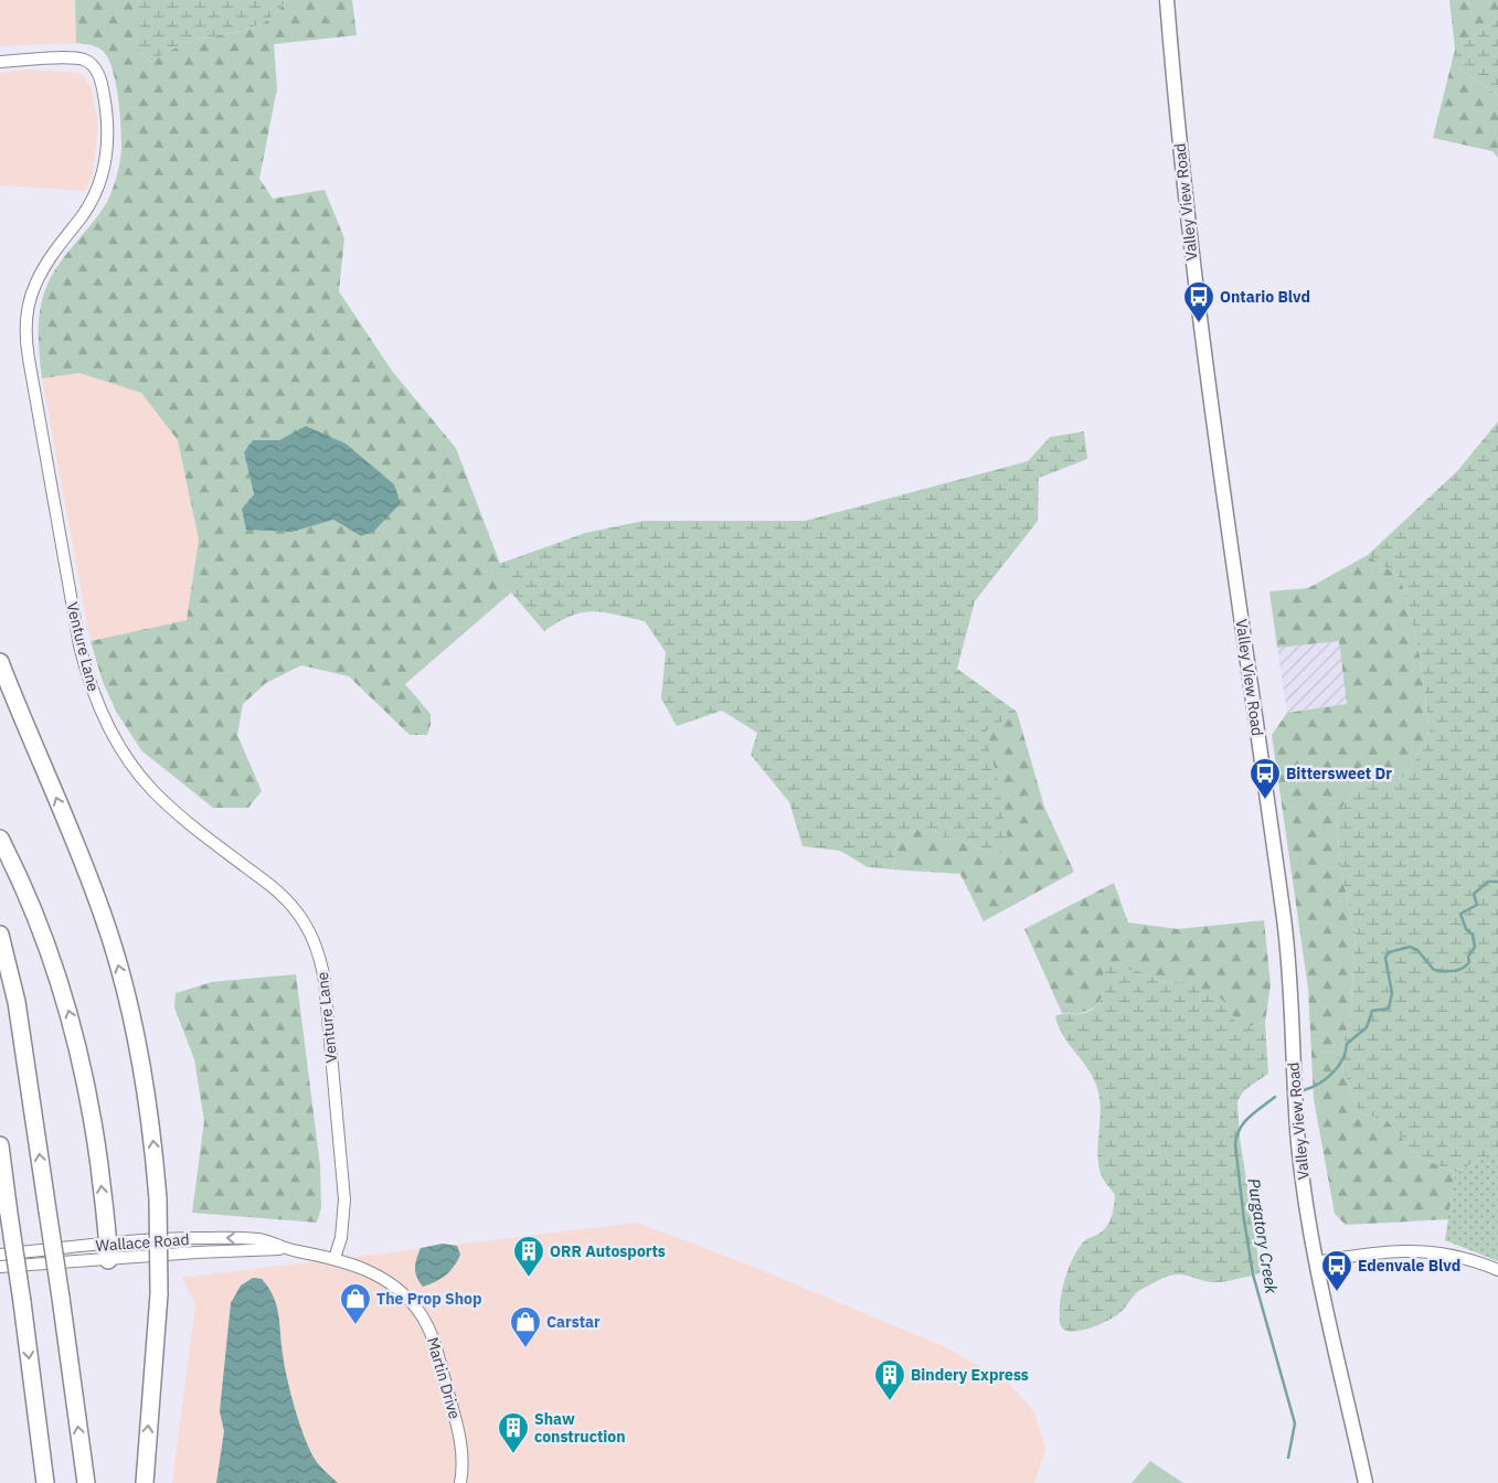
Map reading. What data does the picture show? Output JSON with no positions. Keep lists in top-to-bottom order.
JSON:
{
  "streets": {
    "main road": ["Valley View Road"],
    "street": ["Venture Lane", "Wallace Road", "Martin Drive"]
  },
  "crossings": [
    ["Venture Lane", "Wallace Road"],
    ["Venture Lane", "Martin Drive"],
    ["Wallace Road", "Martin Drive"]
  ],
  "water": ["Purgatory Creek"],
  "places": {
    "bus stop": ["Ontario Blvd", "Bittersweet Dr", "Edenvale Blvd"],
    "building": ["ORR Autosports", "Bindery Express", "Shaw construction"],
    "shop": ["The Prop Shop", "Carstar"]
  }
}
